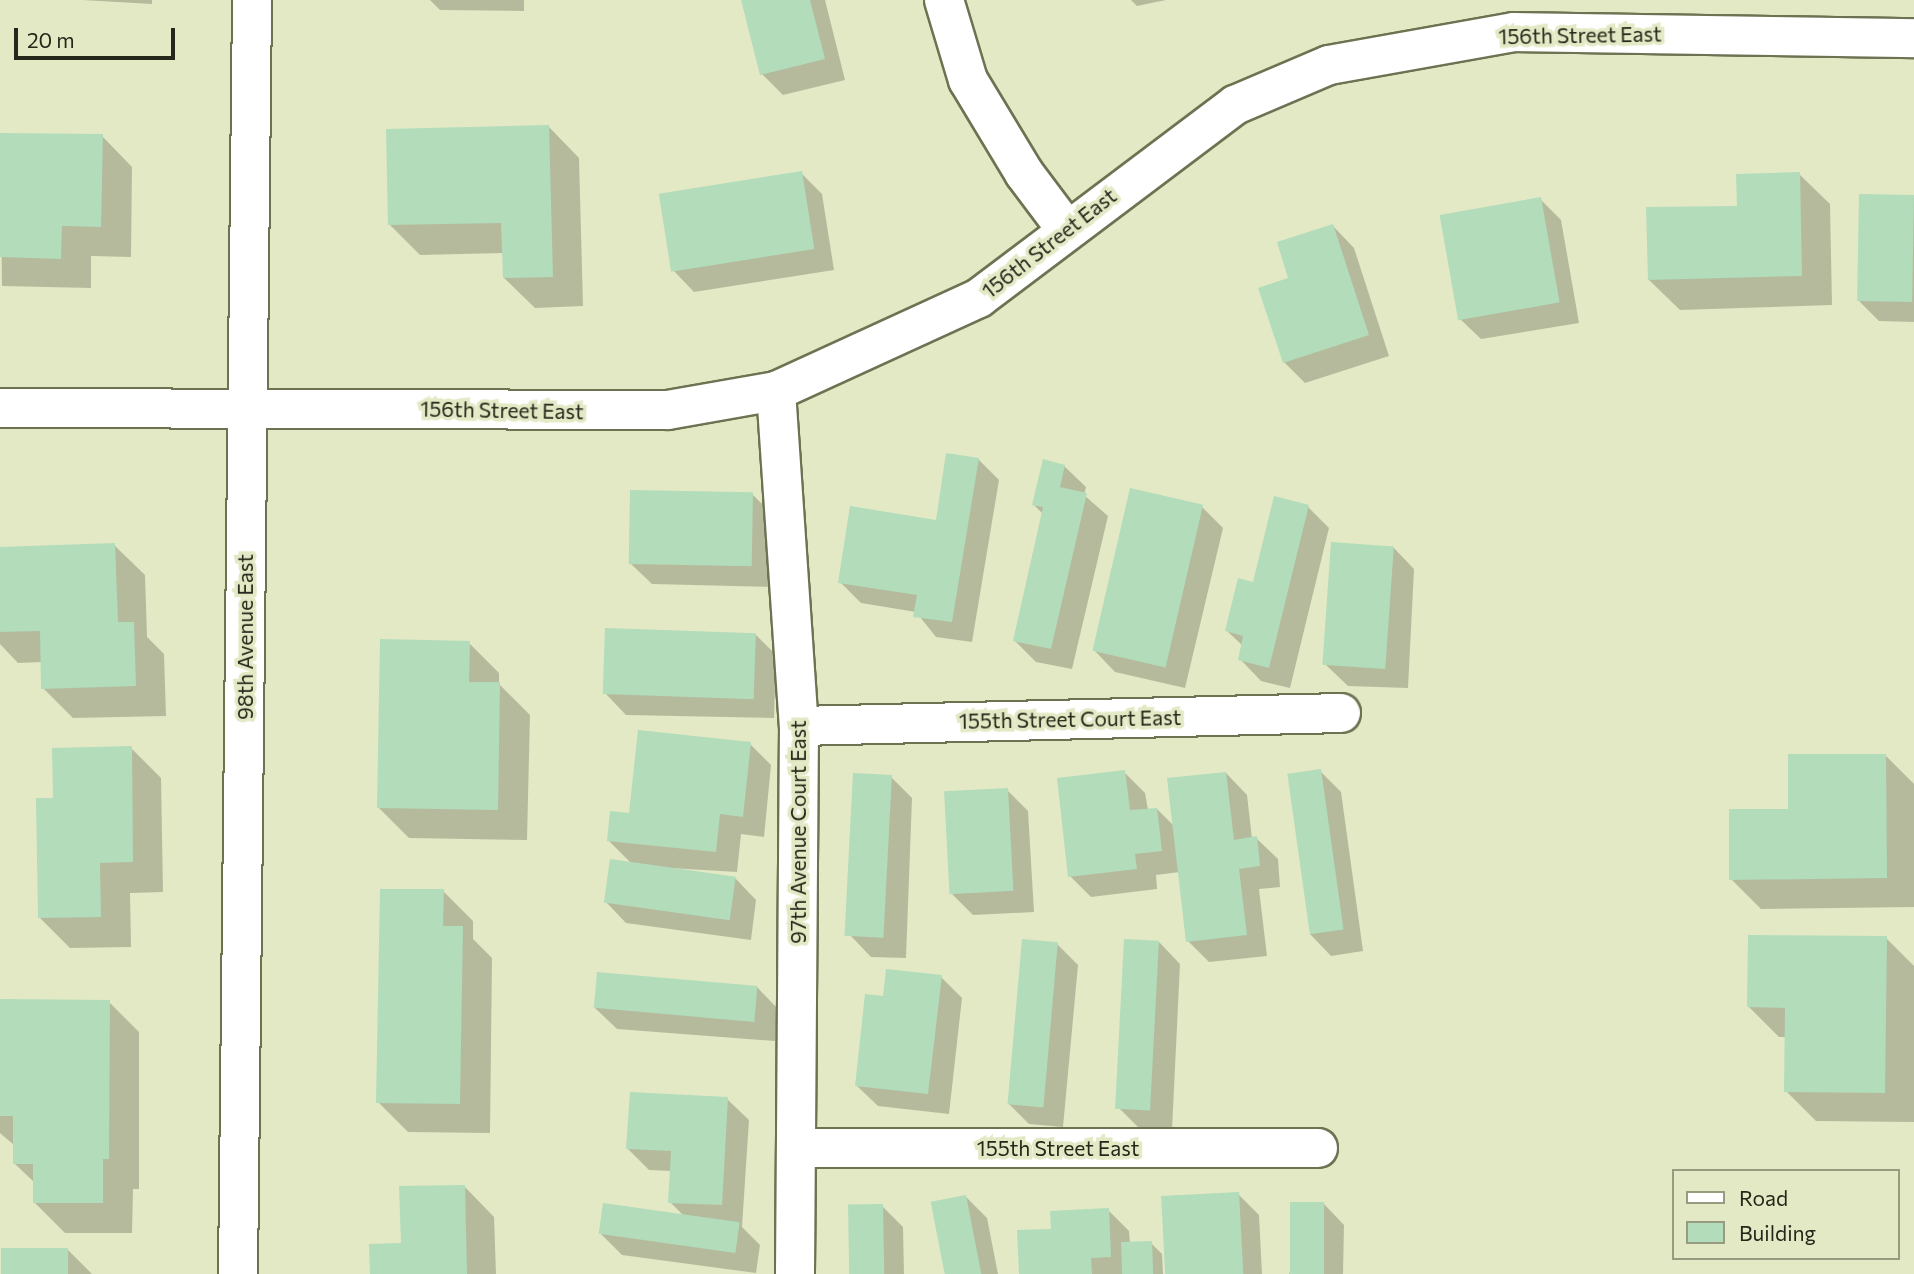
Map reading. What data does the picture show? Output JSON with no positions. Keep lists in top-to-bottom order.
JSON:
{
  "streets": {
    "street": [
      "156th Street East",
      "98th Avenue East",
      "155th Street Court East",
      "97th Avenue Court East",
      "155th Street East"
    ]
  },
  "crossings": [
    ["156th Street East", "98th Avenue East"],
    ["156th Street East", "97th Avenue Court East"],
    ["155th Street Court East", "97th Avenue Court East"],
    ["97th Avenue Court East", "155th Street East"]
  ],
  "legend": ["Road", "Building"],
  "scale_bar": "20 m"
}
